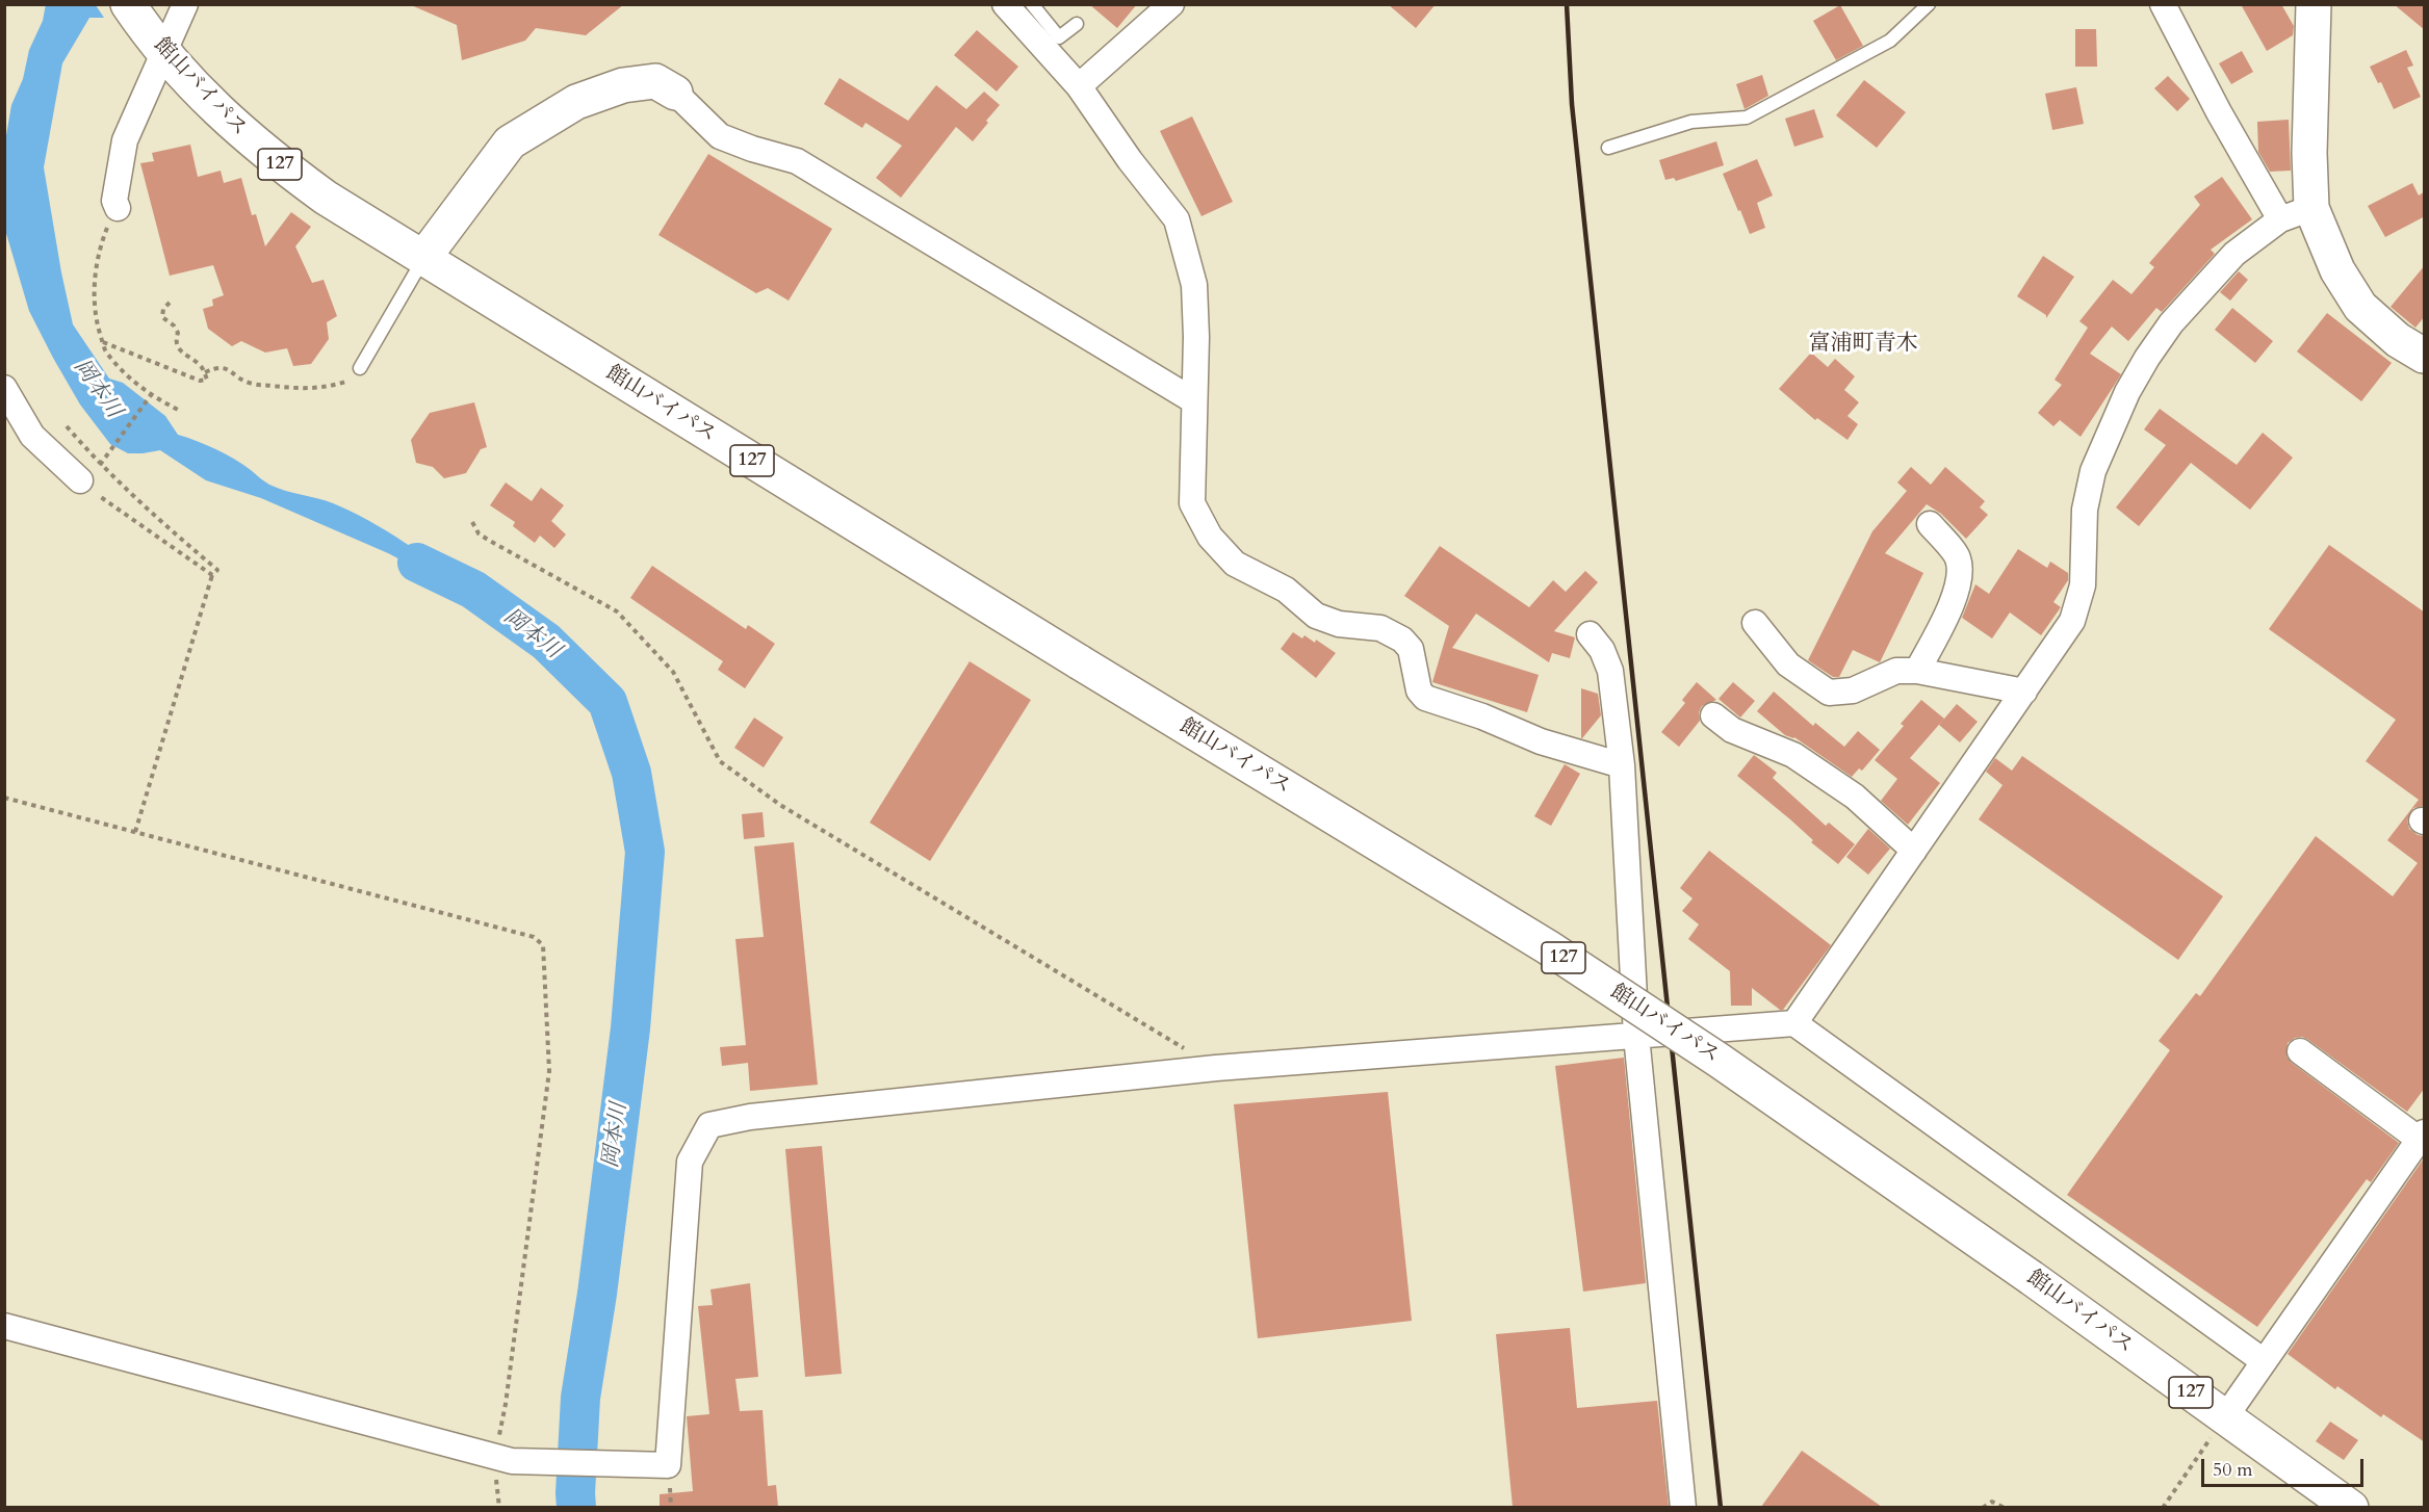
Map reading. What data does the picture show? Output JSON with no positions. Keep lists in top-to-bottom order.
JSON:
{
  "streets": {
    "main road": ["館山バイパス", "127"]
  },
  "districts": ["富浦町青木"],
  "water": ["岡本川"],
  "scale_bar": "50 m"
}
